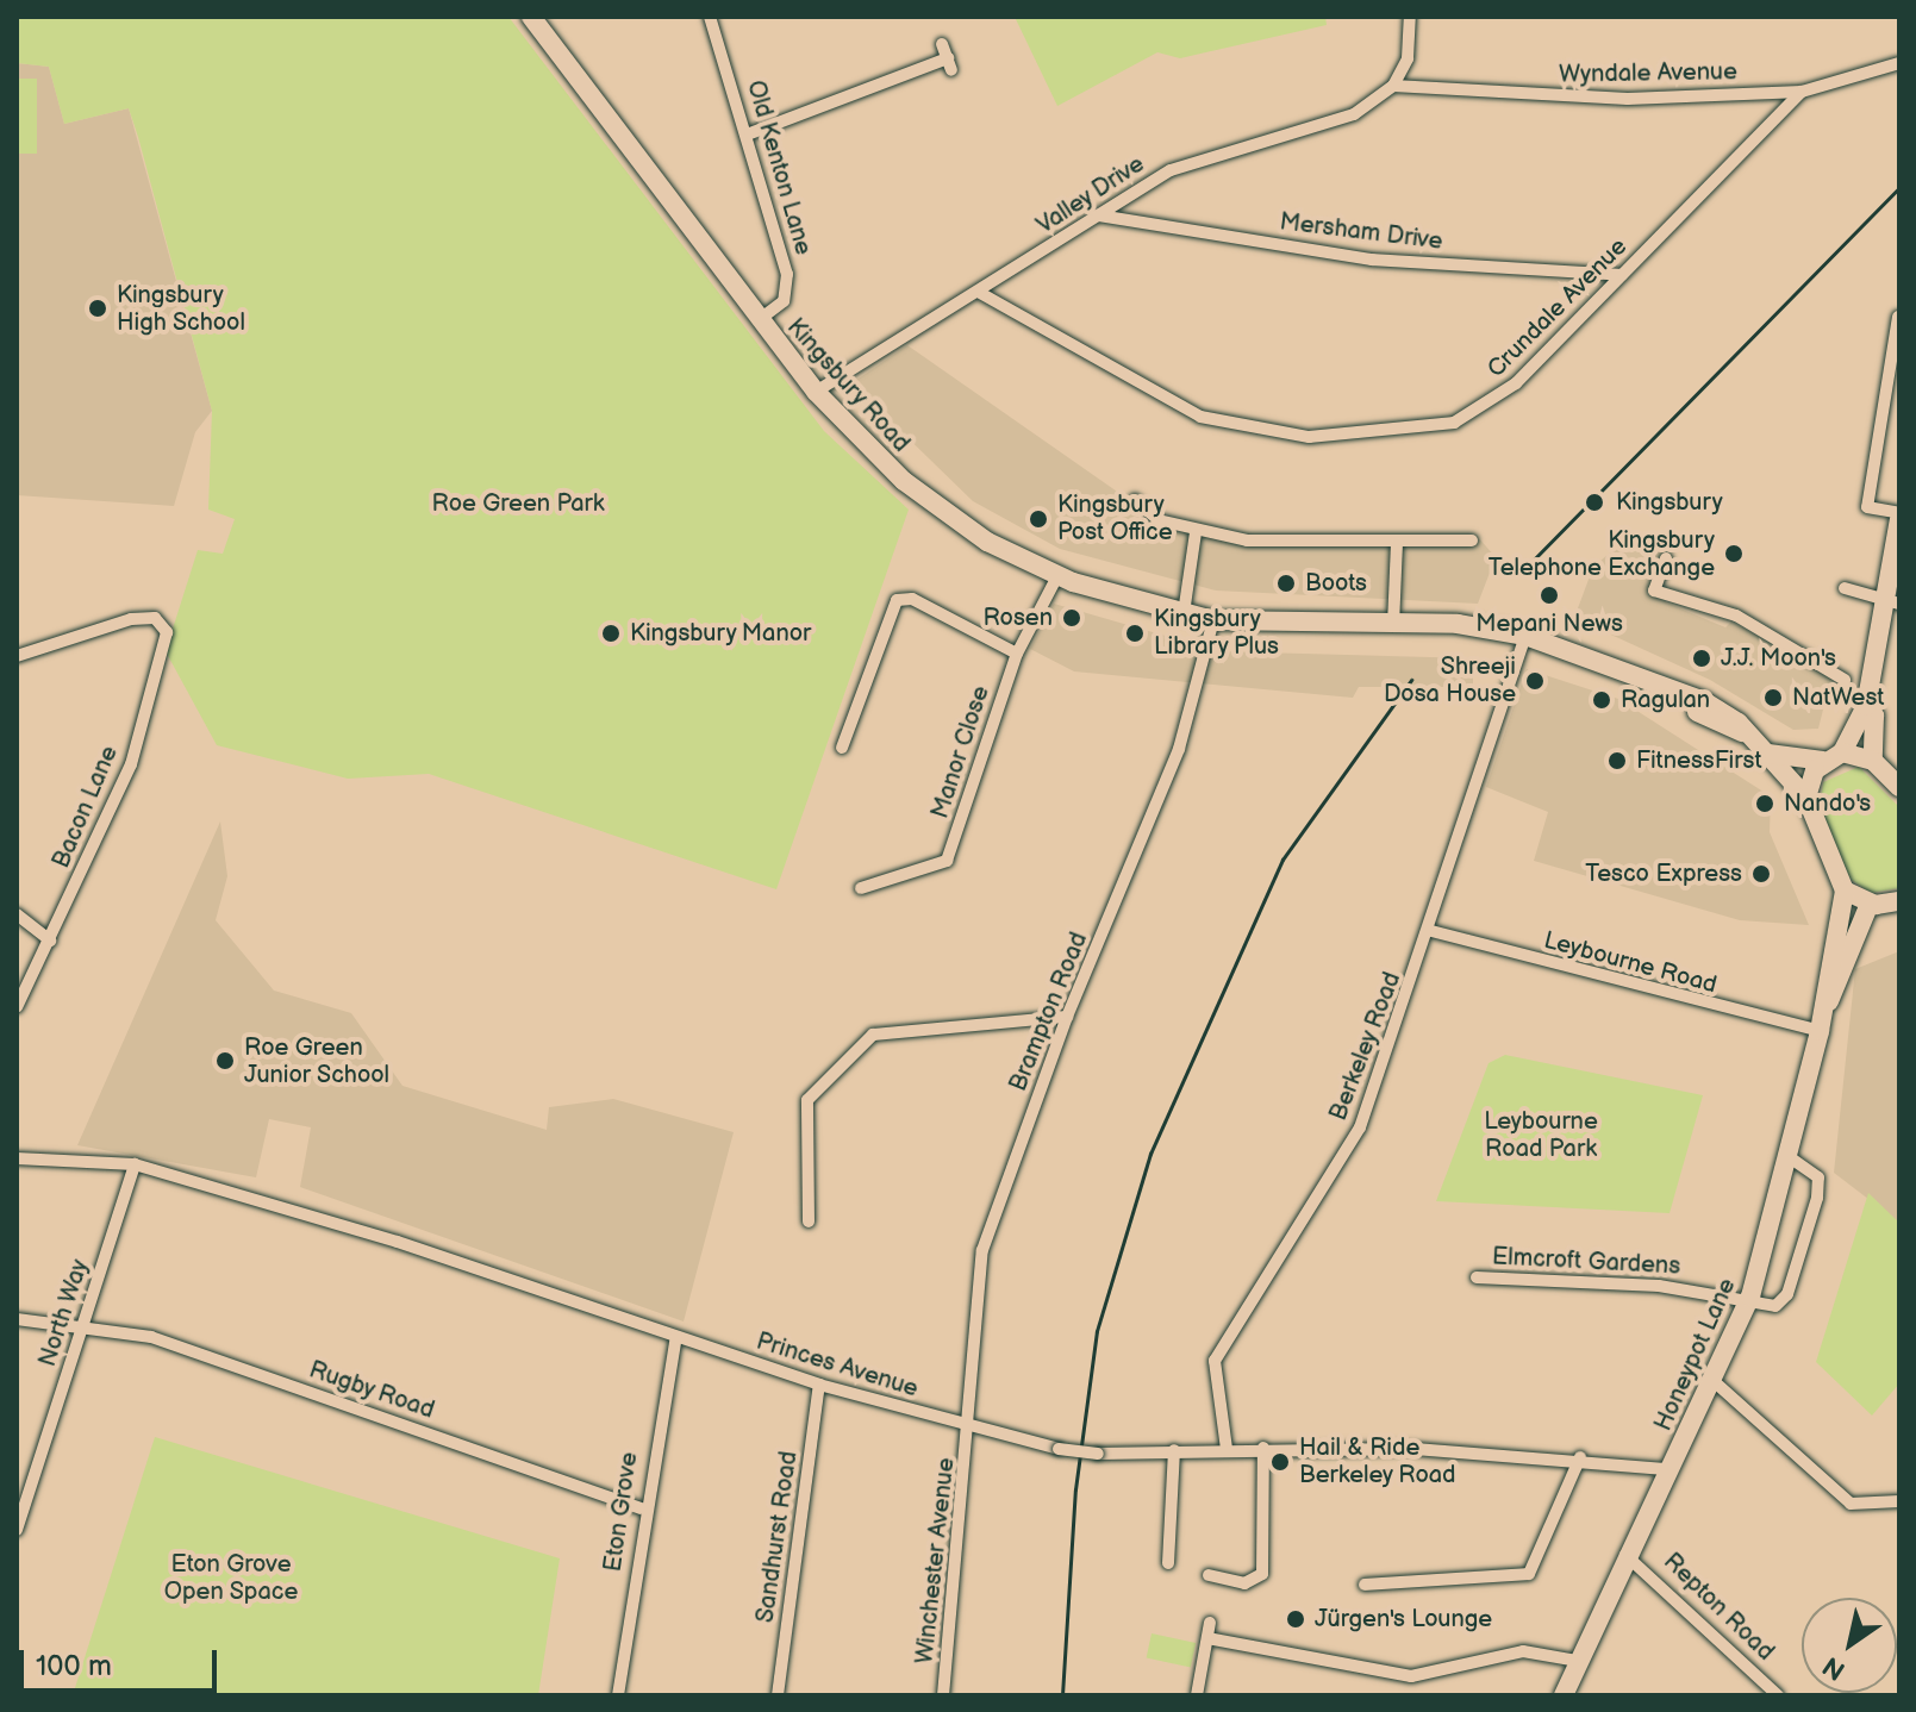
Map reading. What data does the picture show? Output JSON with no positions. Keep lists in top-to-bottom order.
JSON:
{
  "streets": {
    "main road": ["Kingsbury Road", "Honeypot Lane"],
    "street": [
      "Wyndale Avenue",
      "Old Kenton Lane",
      "Valley Drive",
      "Mersham Drive",
      "Crundale Avenue",
      "Manor Close",
      "Bacon Lane",
      "Leybourne Road",
      "Brampton Road",
      "Berkeley Road",
      "Elmcroft Gardens",
      "North Way",
      "Princes Avenue",
      "Rugby Road",
      "Eton Grove",
      "Sandhurst Road",
      "Winchester Avenue",
      "Repton Road"
    ]
  },
  "crossings": [
    ["Wyndale Avenue", "Valley Drive"],
    ["Wyndale Avenue", "Crundale Avenue"],
    ["Old Kenton Lane", "Kingsbury Road"],
    ["Valley Drive", "Mersham Drive"],
    ["Valley Drive", "Crundale Avenue"],
    ["Valley Drive", "Kingsbury Road"],
    ["Mersham Drive", "Crundale Avenue"],
    ["Kingsbury Road", "Manor Close"],
    ["Kingsbury Road", "Brampton Road"],
    ["Kingsbury Road", "Berkeley Road"],
    ["Kingsbury Road", "Honeypot Lane"],
    ["Leybourne Road", "Berkeley Road"],
    ["Leybourne Road", "Honeypot Lane"],
    ["Brampton Road", "Princes Avenue"],
    ["Brampton Road", "Winchester Avenue"],
    ["Berkeley Road", "Princes Avenue"],
    ["Elmcroft Gardens", "Honeypot Lane"],
    ["North Way", "Princes Avenue"],
    ["North Way", "Rugby Road"],
    ["Honeypot Lane", "Princes Avenue"],
    ["Honeypot Lane", "Repton Road"],
    ["Princes Avenue", "Eton Grove"],
    ["Princes Avenue", "Sandhurst Road"],
    ["Princes Avenue", "Winchester Avenue"],
    ["Rugby Road", "Eton Grove"]
  ],
  "parks": ["Roe Green Park", "Leybourne Road Park", "Eton Grove Open Space"],
  "places": [
    "Kingsbury High School",
    "Kingsbury",
    "Kingsbury Post Office",
    "Kingsbury Telephone Exchange",
    "Boots",
    "Mepani News",
    "Rosen",
    "Kingsbury Manor",
    "Kingsbury Library Plus",
    "J.J. Moon's",
    "Shreeji Dosa House",
    "NatWest",
    "Ragulan",
    "FitnessFirst",
    "Nando's",
    "Tesco Express",
    "Roe Green Junior School",
    "Hail & Ride Berkeley Road",
    "Jürgen's Lounge"
  ],
  "scale_bar": "100 m",
  "north": "bottom left"
}
